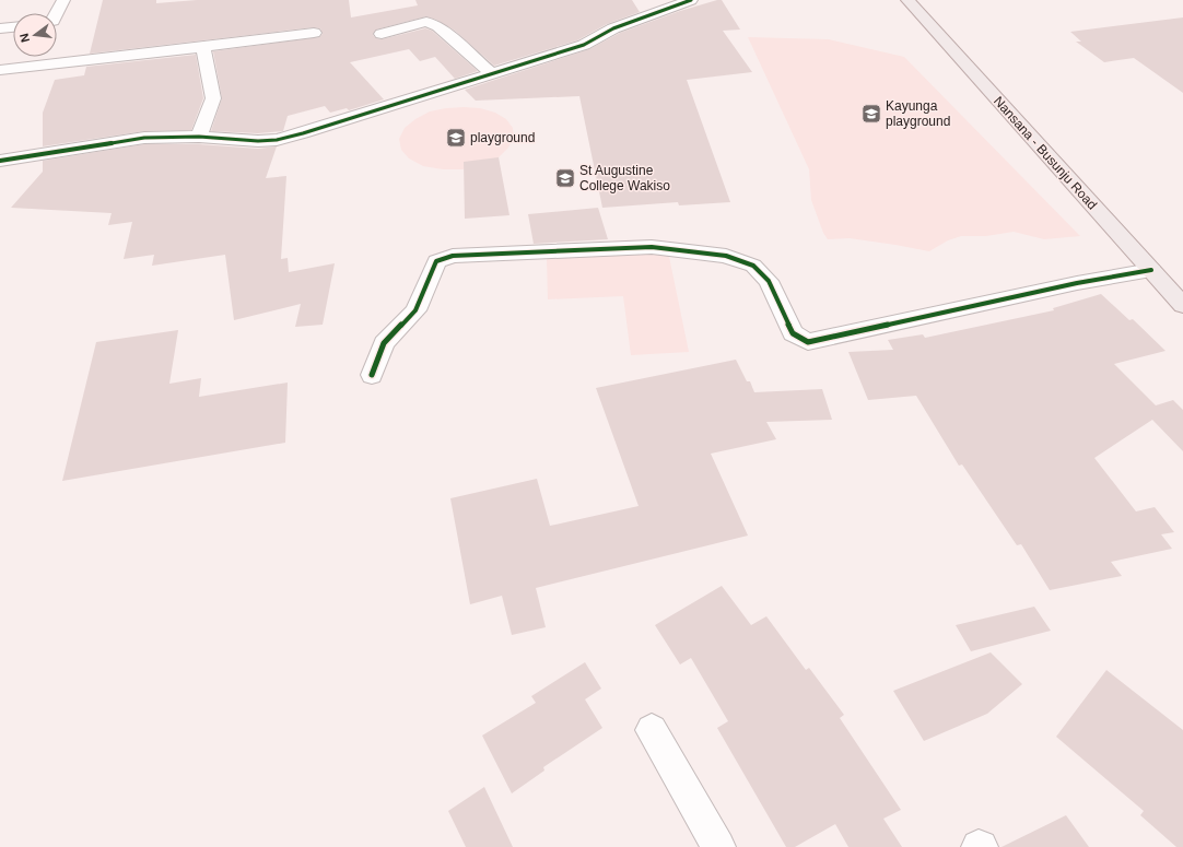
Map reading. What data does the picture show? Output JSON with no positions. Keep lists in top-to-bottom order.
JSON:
{
  "streets": {
    "main road": ["Nansana - Busunju Road"]
  },
  "places": {
    "school or university": ["Kayunga playground", "playground", "St Augustine College Wakiso"]
  },
  "north": "left"
}
